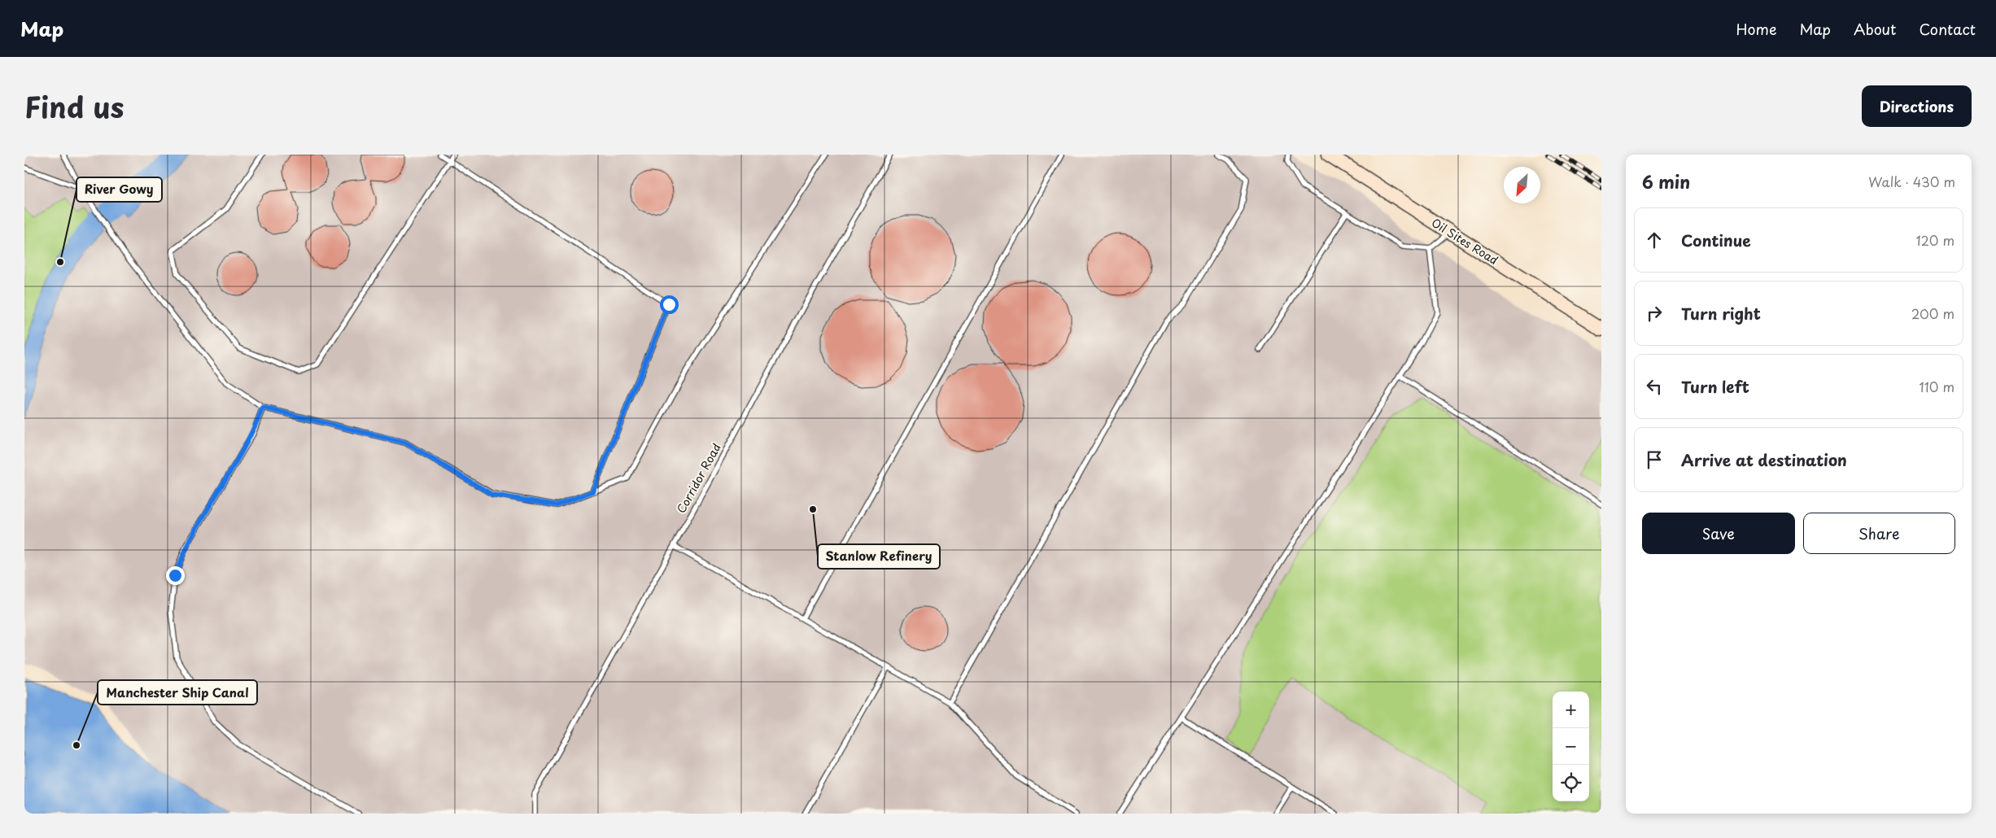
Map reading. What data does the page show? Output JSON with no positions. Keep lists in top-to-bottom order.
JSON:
{
  "streets": {
    "street": ["Oil Sites Road"],
    "lane": ["Corridor Road"]
  },
  "places": ["River Gowy", "Stanlow Refinery", "Manchester Ship Canal"],
  "north": "bottom left",
  "page": {
    "header": "Map",
    "nav": [
      "Home",
      "Map",
      "About",
      "Contact"
    ],
    "title": "Find us",
    "buttons": [
      "Directions",
      ["Save", "Share"]
    ],
    "heading": ["6 min", "Walk · 430 m"],
    "list": [
      ["Continue", "120 m"],
      ["Turn right", "200 m"],
      ["Turn left", "110 m"],
      "Arrive at destination"
    ],
    "map_buttons": ["+", "−"]
  }
}
